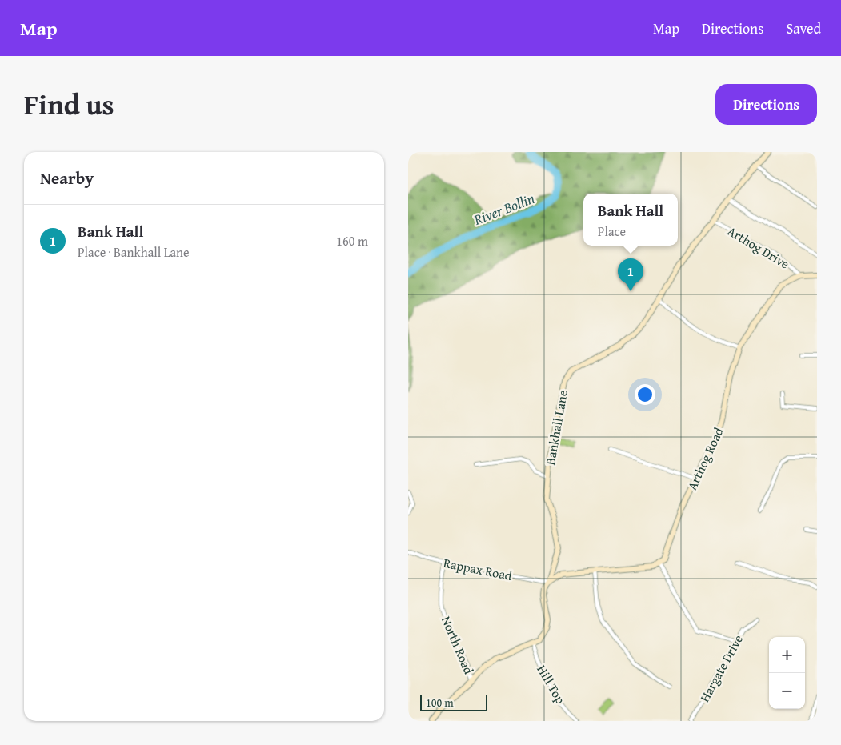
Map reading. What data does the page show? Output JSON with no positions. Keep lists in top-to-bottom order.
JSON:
{
  "streets": {
    "street": [
      "Arthog Drive",
      "Bankhall Lane",
      "Arthog Road",
      "Rappax Road",
      "North Road",
      "Hargate Drive",
      "Hill Top"
    ]
  },
  "crossings": [
    ["Arthog Drive", "Bankhall Lane"],
    ["Arthog Drive", "Arthog Road"],
    ["Bankhall Lane", "Rappax Road"],
    ["Bankhall Lane", "North Road"],
    ["Bankhall Lane", "Hill Top"],
    ["Rappax Road", "North Road"]
  ],
  "water": ["River Bollin"],
  "scale_bar": "100 m",
  "page": {
    "header": "Map",
    "nav": ["Map", "Directions", "Saved"],
    "title": "Find us",
    "buttons": "Directions",
    "heading": "Nearby",
    "popup": ["Bank Hall", "Place"],
    "list": [
      {
        "mark": "1",
        "name": "Bank Hall",
        "note": "Place · Bankhall Lane",
        "value": "160 m"
      }
    ],
    "pins": "1",
    "map_buttons": ["+", "−"],
    "scale": "100 m"
  }
}
